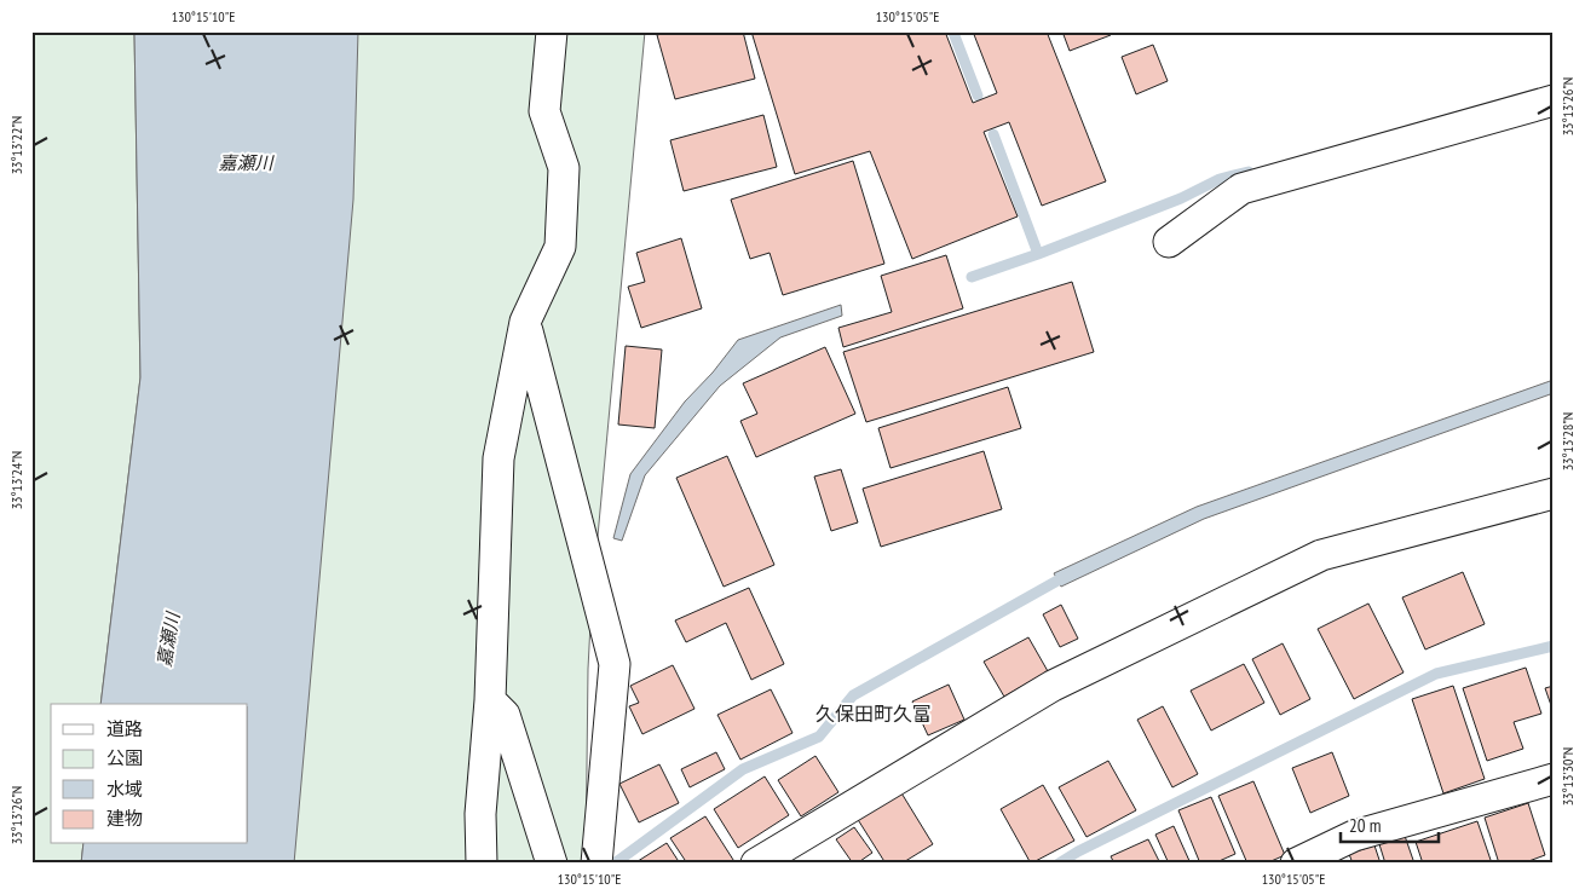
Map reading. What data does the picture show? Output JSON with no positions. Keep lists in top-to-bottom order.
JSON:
{
  "districts": ["久保田町久富"],
  "water": ["嘉瀬川"],
  "legend": [
    "道路",
    "公園",
    "水域",
    "建物"
  ],
  "scale_bar": "20 m",
  "coordinates": [
    "130°15'10\"E",
    "130°15'05\"E",
    "33°13'26\"N",
    "33°13'22\"N",
    "33°13'28\"N",
    "33°13'24\"N",
    "33°13'30\"N"
  ]
}
